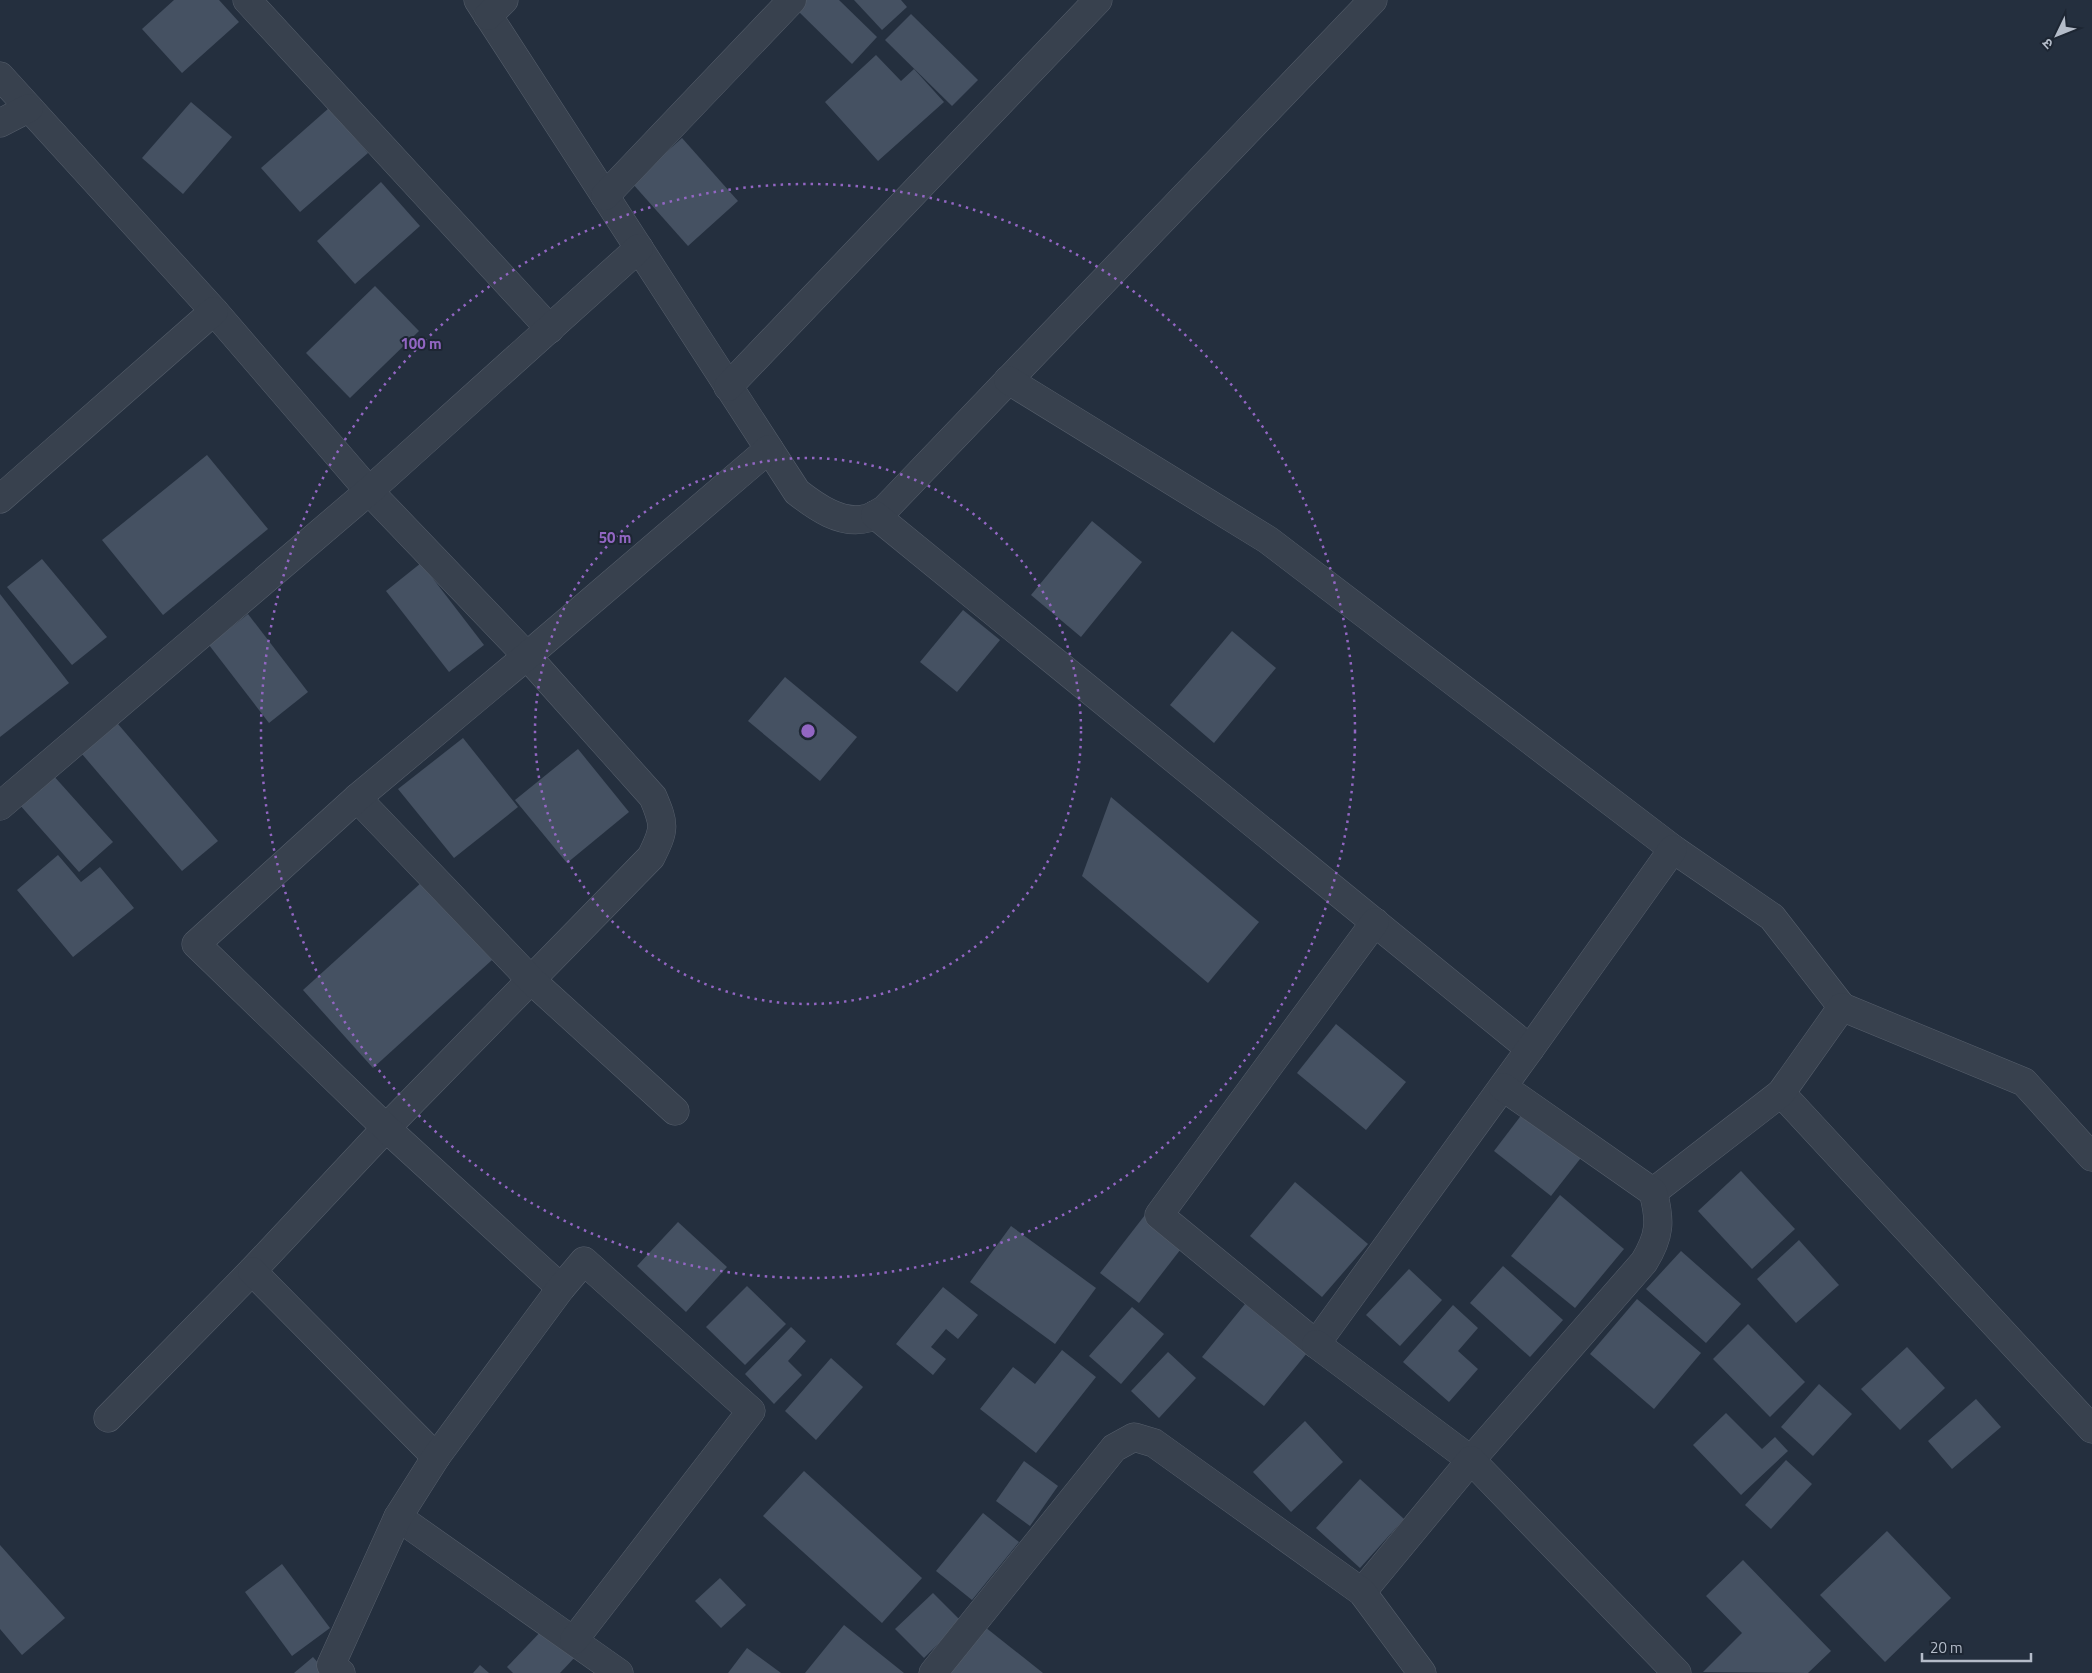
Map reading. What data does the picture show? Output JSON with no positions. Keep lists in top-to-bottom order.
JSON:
{
  "scale_bar": "20 m",
  "north": "bottom left",
  "rings": ["100 m", "50 m"]
}
